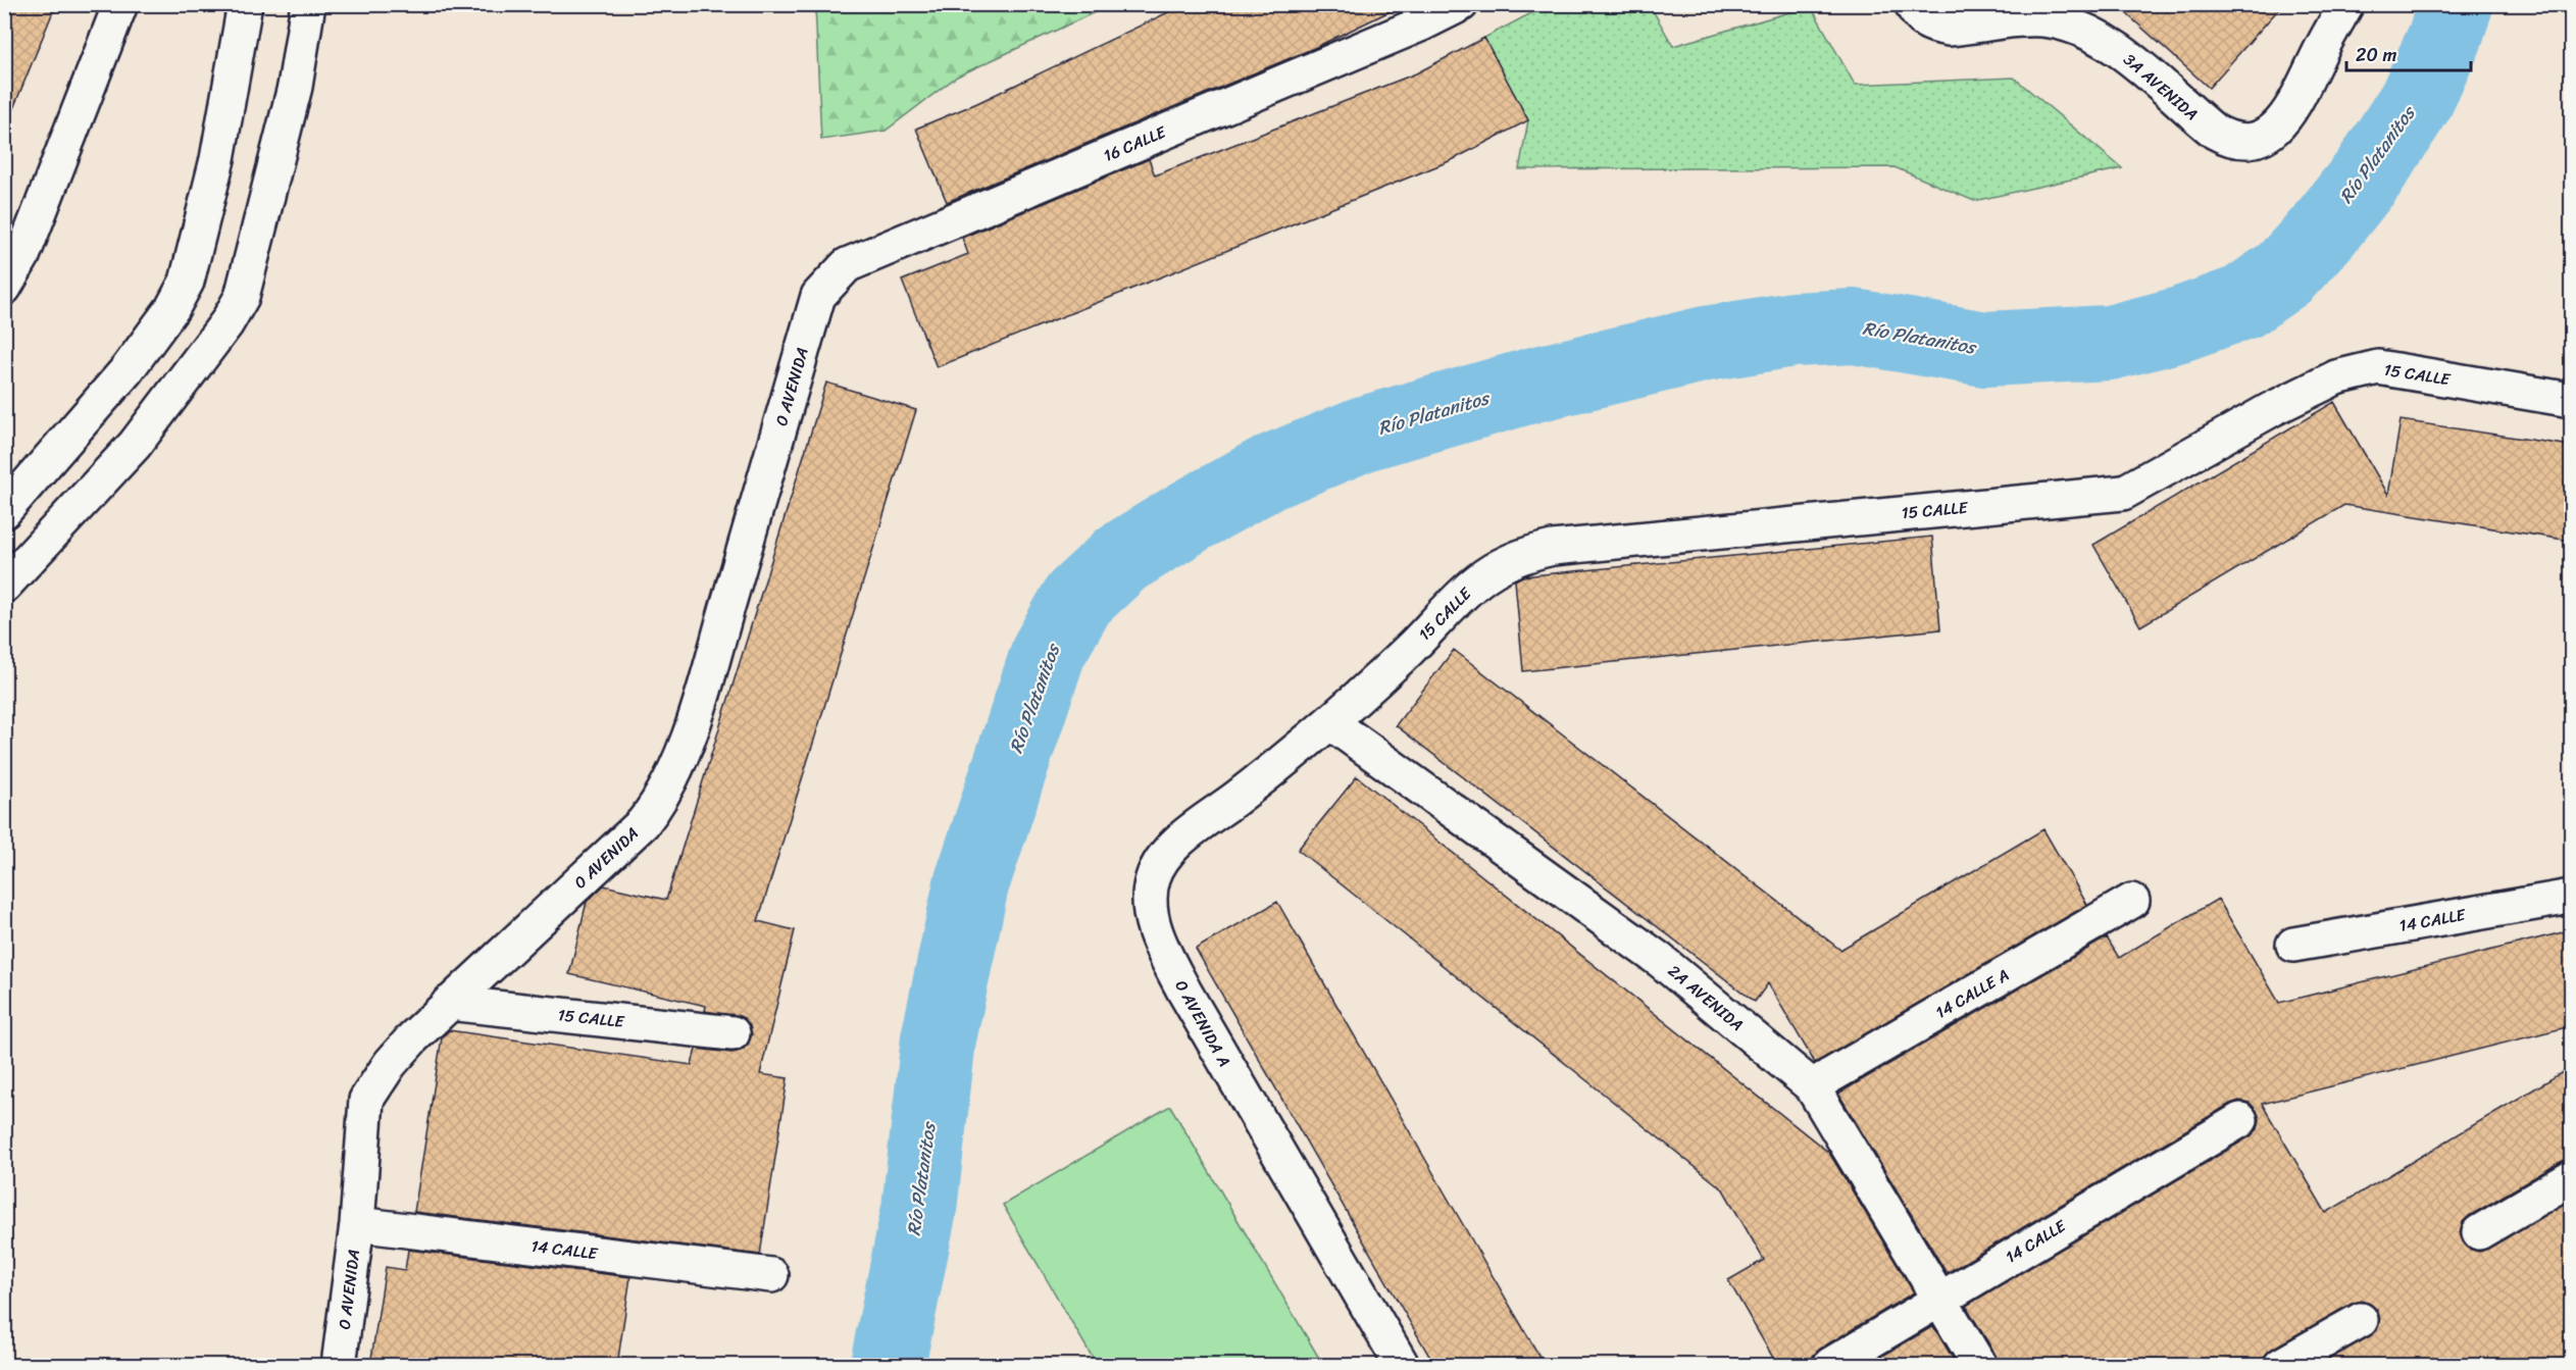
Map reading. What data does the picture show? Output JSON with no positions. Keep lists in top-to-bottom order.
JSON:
{
  "streets": {
    "street": [
      "3A AVENIDA",
      "16 CALLE",
      "15 CALLE",
      "0 AVENIDA",
      "14 CALLE",
      "14 CALLE A",
      "2A AVENIDA",
      "0 AVENIDA A"
    ]
  },
  "crossings": [
    ["16 CALLE", "0 AVENIDA"],
    ["15 CALLE", "0 AVENIDA"],
    ["15 CALLE", "2A AVENIDA"],
    ["15 CALLE", "0 AVENIDA A"],
    ["0 AVENIDA", "14 CALLE"],
    ["14 CALLE", "2A AVENIDA"],
    ["14 CALLE A", "2A AVENIDA"],
    ["2A AVENIDA", "0 AVENIDA A"]
  ],
  "water": ["Río Platanitos"],
  "scale_bar": "20 m"
}
